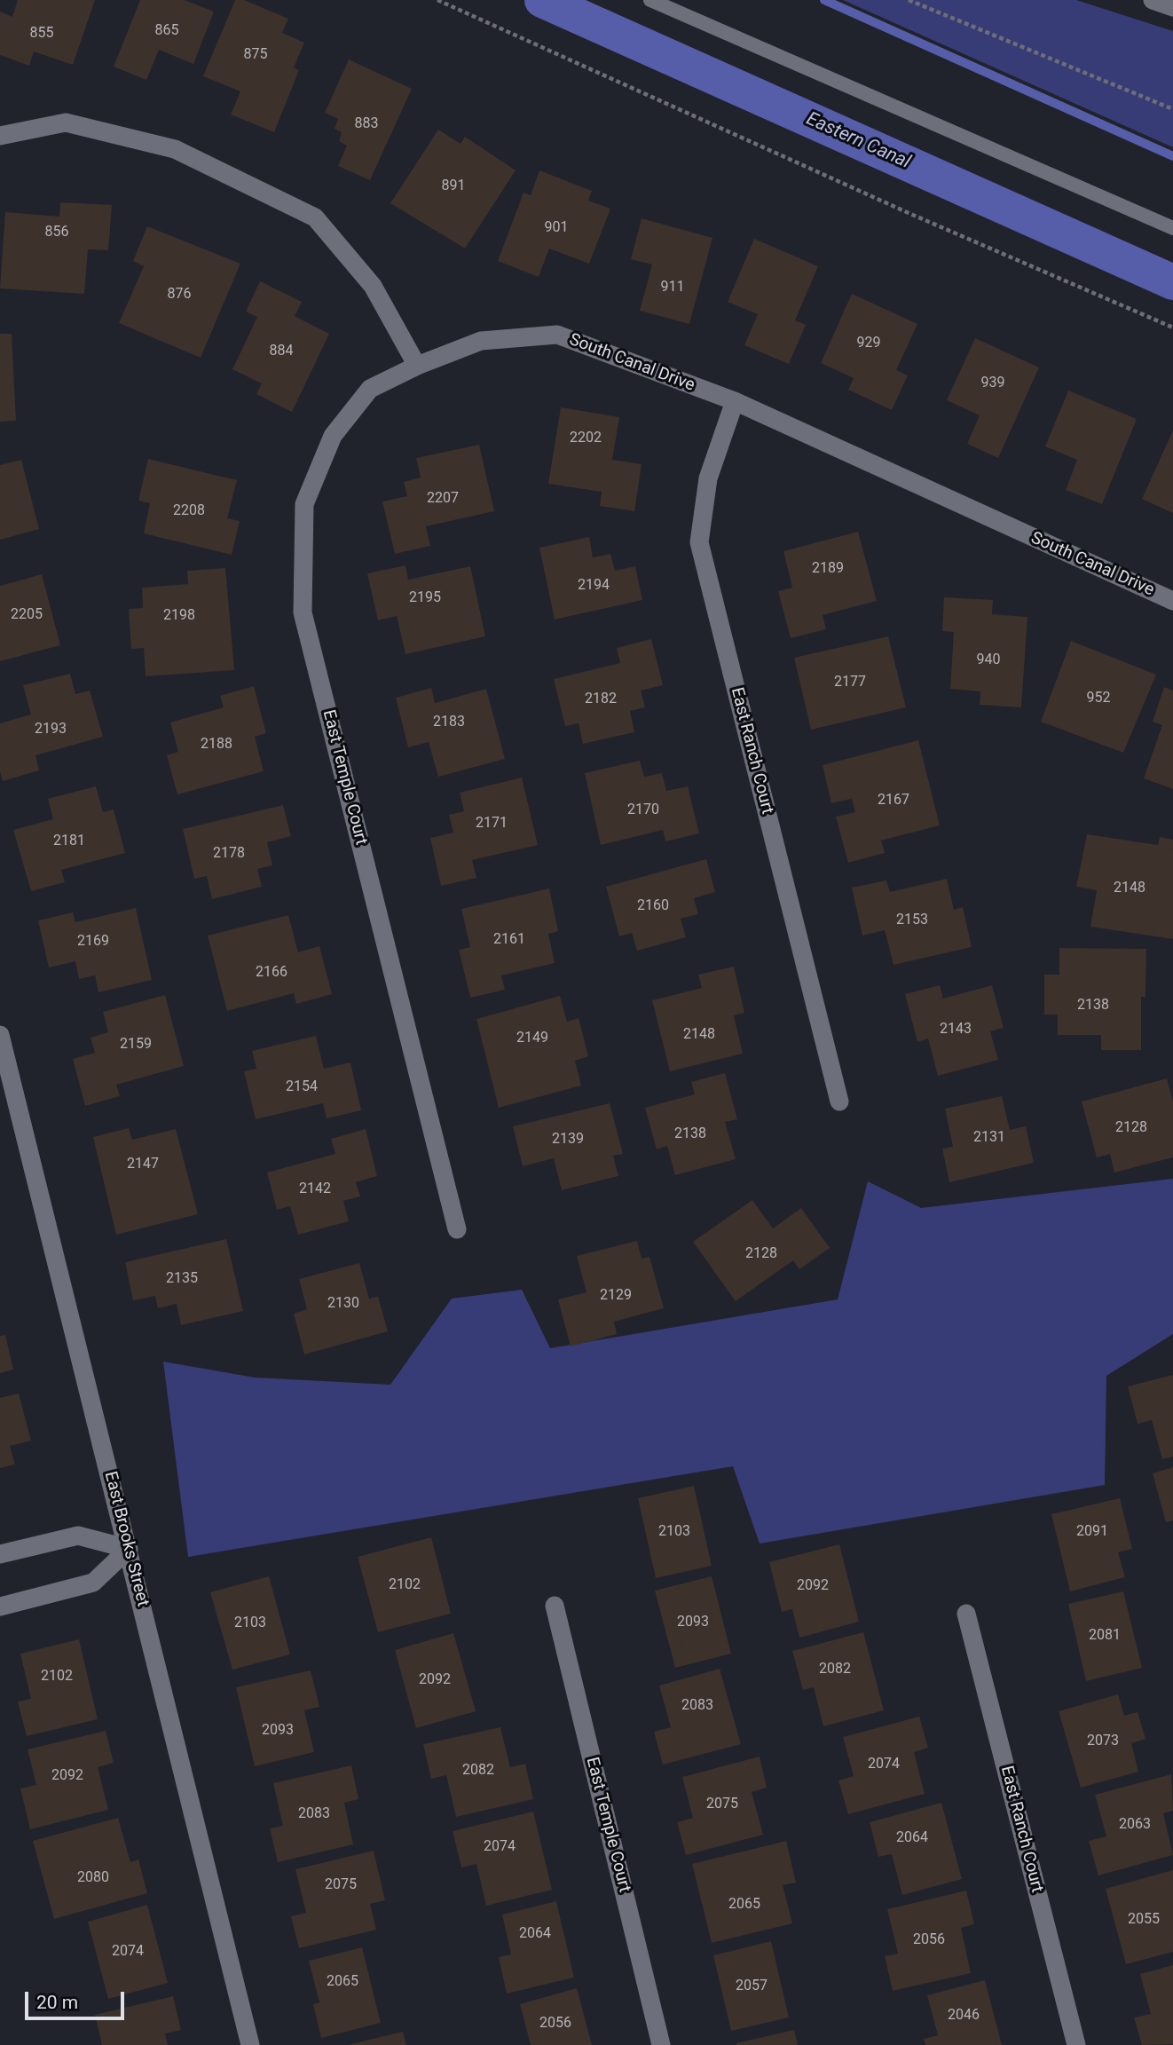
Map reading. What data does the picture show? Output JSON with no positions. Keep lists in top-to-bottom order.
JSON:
{
  "streets": {
    "street": [
      "South Canal Drive",
      "East Ranch Court",
      "East Temple Court",
      "East Brooks Street"
    ]
  },
  "crossings": [
    ["South Canal Drive", "East Ranch Court"],
    ["South Canal Drive", "East Temple Court"]
  ],
  "water": ["Eastern Canal"],
  "house_numbers": [
    "865",
    "855",
    "875",
    "883",
    "891",
    "901",
    "856",
    "911",
    "876",
    "929",
    "884",
    "939",
    "2202",
    "2207",
    "2208",
    "2189",
    "2194",
    "2195",
    "2205",
    "2198",
    "940",
    "2177",
    "952",
    "2182",
    "2183",
    "2193",
    "2188",
    "2167",
    "2170",
    "2171",
    "2181",
    "2178",
    "2148",
    "2160",
    "2153",
    "2161",
    "2169",
    "2166",
    "2138",
    "2143",
    "2148",
    "2149",
    "2159",
    "2154",
    "2128",
    "2138",
    "2131",
    "2139",
    "2147",
    "2142",
    "2128",
    "2135",
    "2129",
    "2130",
    "2103",
    "2091",
    "2102",
    "2092",
    "2093",
    "2103",
    "2081",
    "2082",
    "2102",
    "2092",
    "2083",
    "2093",
    "2073",
    "2074",
    "2082",
    "2092",
    "2075",
    "2083",
    "2063",
    "2064",
    "2074",
    "2080",
    "2075",
    "2065",
    "2055",
    "2064",
    "2056",
    "2074",
    "2065",
    "2057",
    "2046",
    "2056"
  ],
  "scale_bar": "20 m"
}
